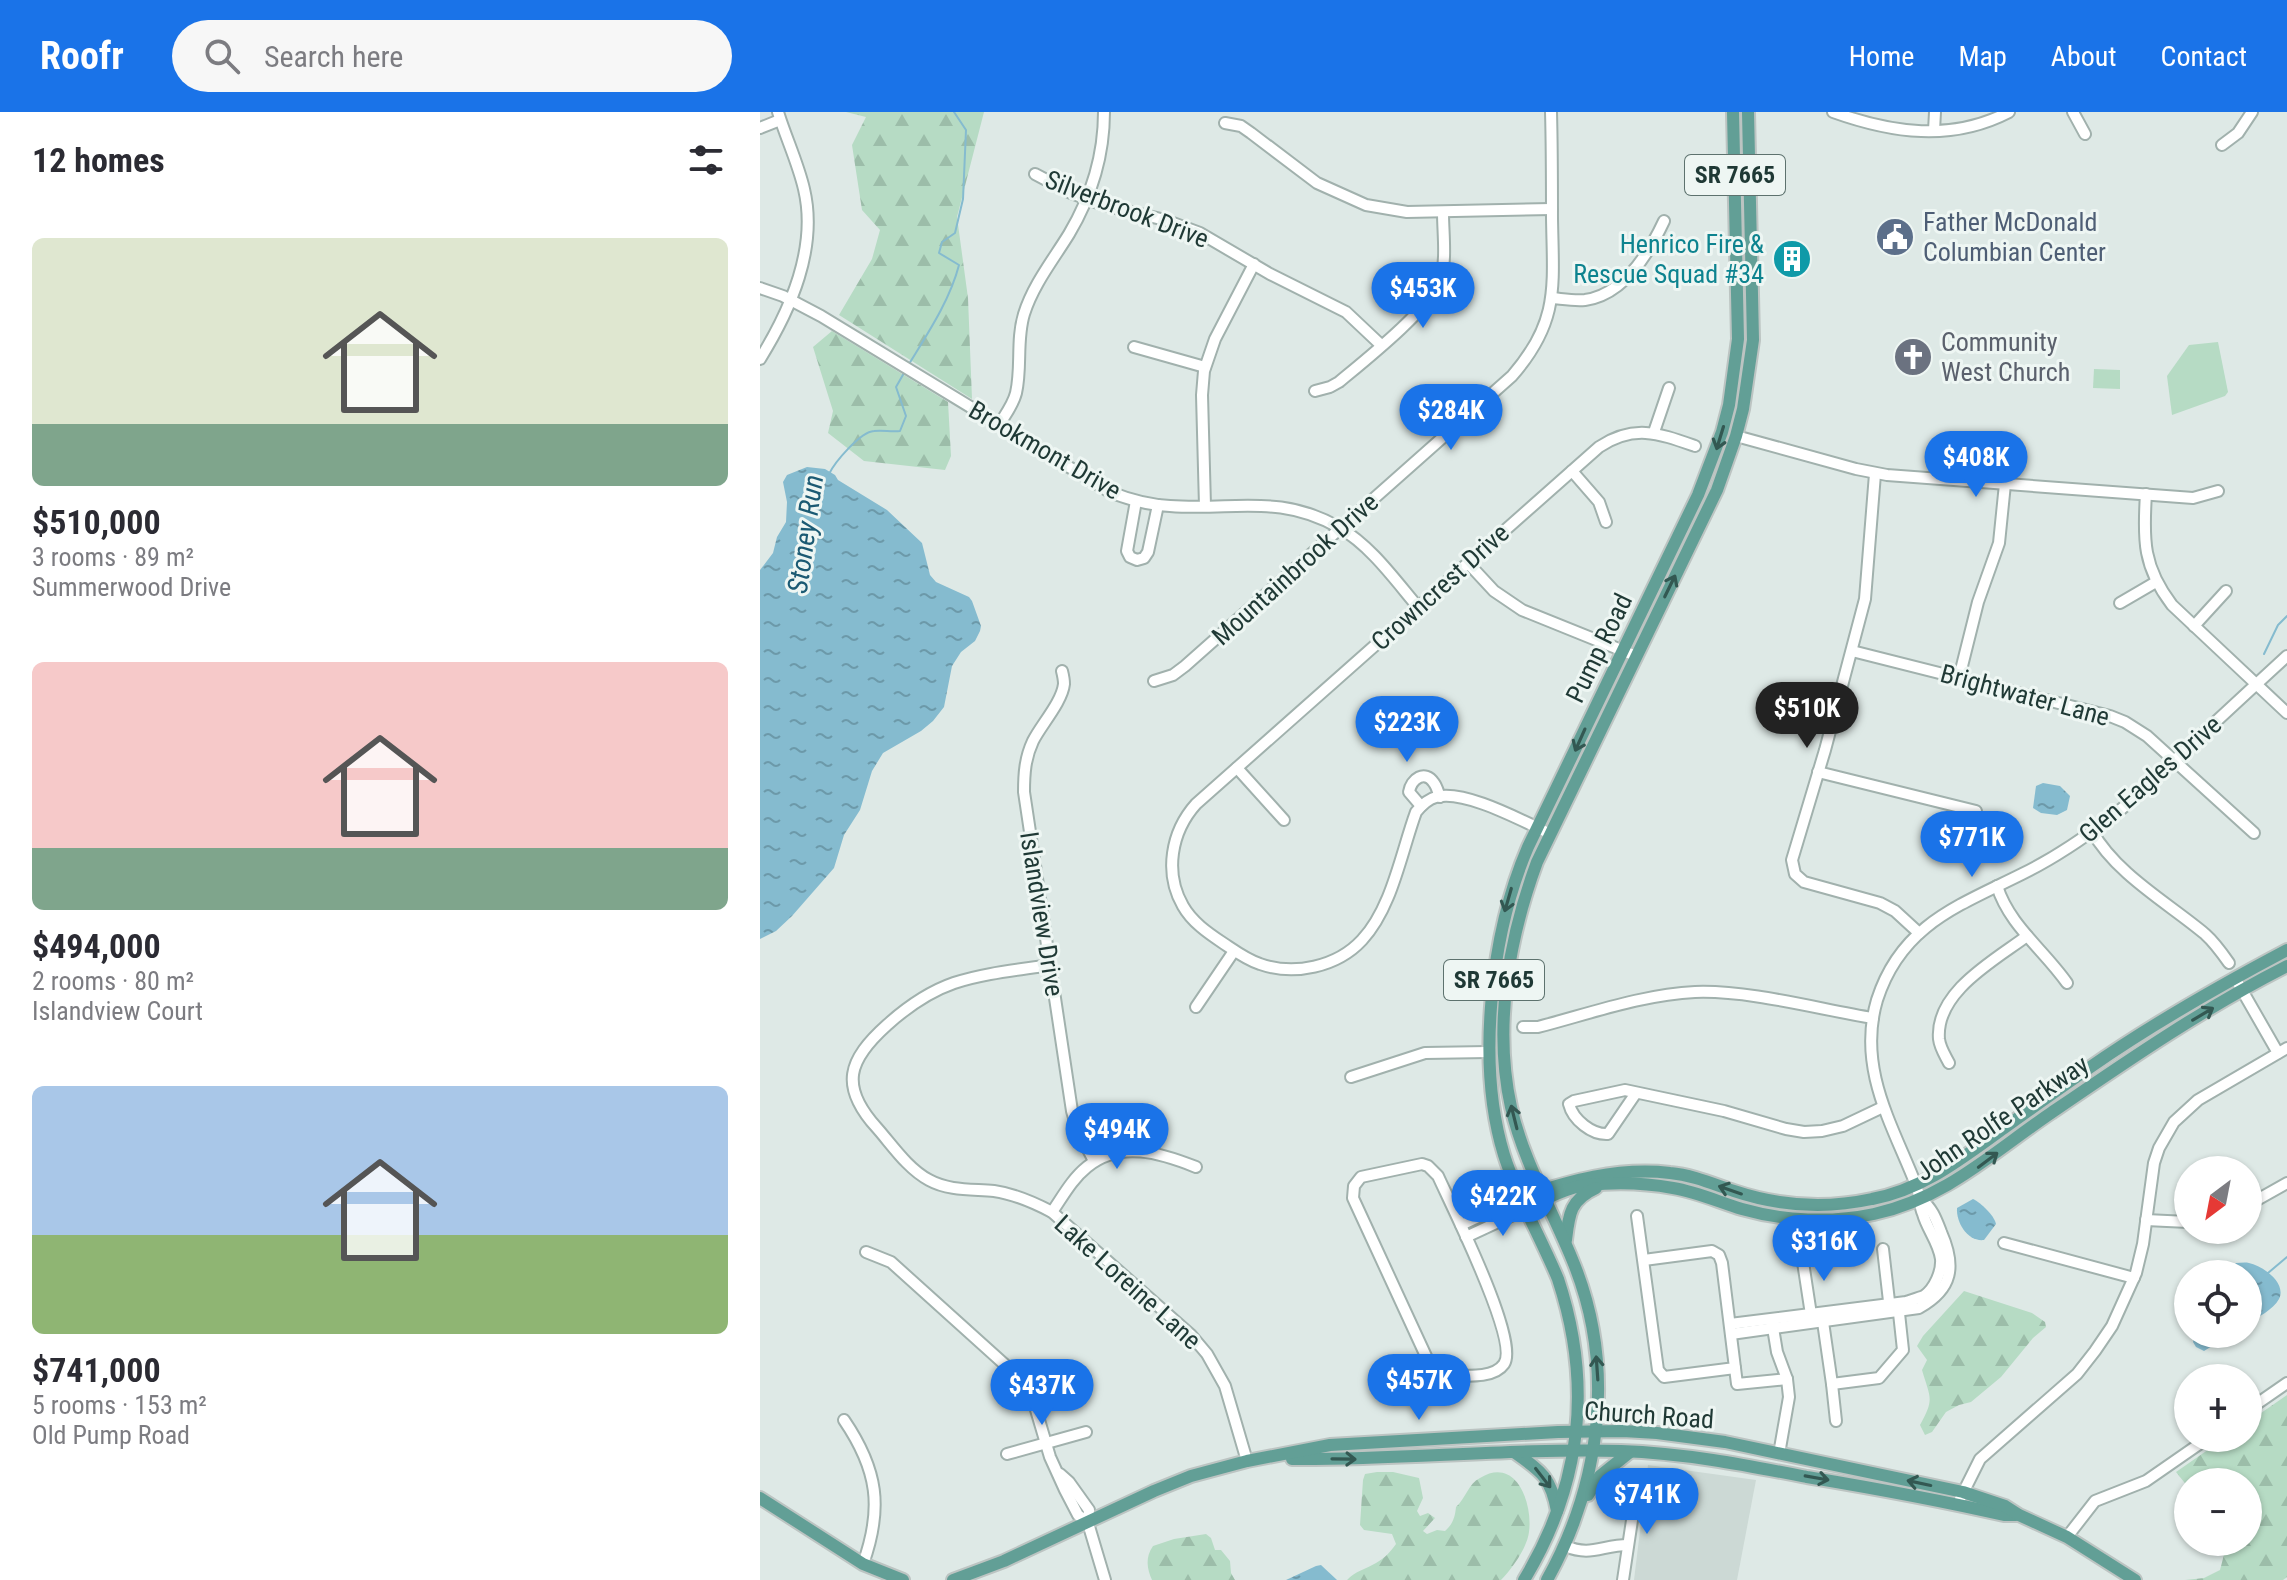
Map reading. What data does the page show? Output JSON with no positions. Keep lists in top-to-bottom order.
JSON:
{
  "streets": {
    "main road": [
      "SR 7665",
      "Pump Road",
      "John Rolfe Parkway",
      "Church Road"
    ],
    "street": [
      "Silverbrook Drive",
      "Brookmont Drive",
      "Mountainbrook Drive",
      "Crowncrest Drive",
      "Brightwater Lane",
      "Glen Eagles Drive",
      "Islandview Drive",
      "Lake Loreine Lane"
    ]
  },
  "crossings": [
    ["Brookmont Drive", "Mountainbrook Drive"],
    ["Brookmont Drive", "Crowncrest Drive"],
    ["Crowncrest Drive", "Pump Road"],
    ["Pump Road", "John Rolfe Parkway"],
    ["Brightwater Lane", "Glen Eagles Drive"],
    ["Glen Eagles Drive", "John Rolfe Parkway"],
    ["Islandview Drive", "Lake Loreine Lane"],
    ["Lake Loreine Lane", "Church Road"]
  ],
  "water": ["Stoney Run"],
  "places": {
    "public building": ["Father McDonald Columbian Center"],
    "building": ["Henrico Fire & Rescue Squad #34"],
    "church": ["Community West Church"]
  },
  "north": "bottom left",
  "page": {
    "header": "Roofr",
    "search": "Search here",
    "nav": [
      "Home",
      "Map",
      "About",
      "Contact"
    ],
    "heading": "12 homes",
    "list": [
      {
        "name": "$510,000",
        "note": "3 rooms · 89 m² · Summerwood Drive"
      },
      {
        "name": "$494,000",
        "note": "2 rooms · 80 m² · Islandview Court"
      },
      {
        "name": "$741,000",
        "note": "5 rooms · 153 m² · Old Pump Road"
      }
    ],
    "price": [
      "$453K",
      "$284K",
      "$408K",
      "$510K",
      "$223K",
      "$771K",
      "$494K",
      "$422K",
      "$316K",
      "$457K",
      "$437K",
      "$741K"
    ],
    "map_buttons": ["+", "−"]
  }
}
